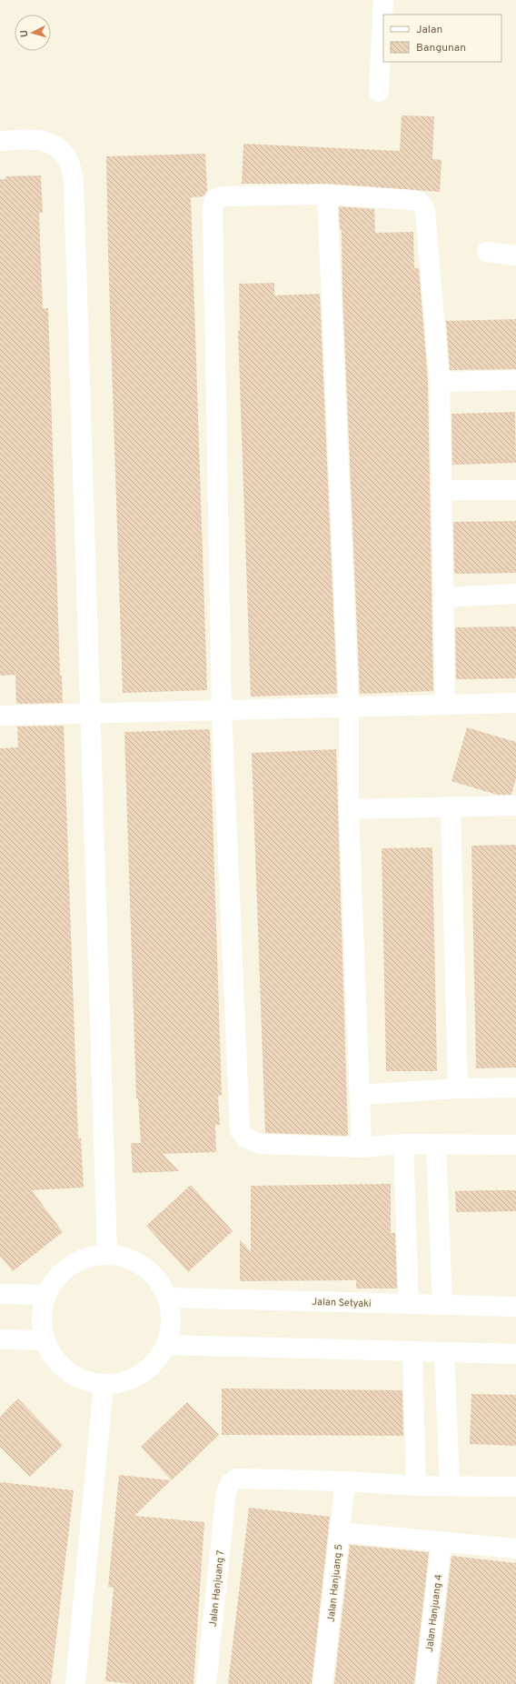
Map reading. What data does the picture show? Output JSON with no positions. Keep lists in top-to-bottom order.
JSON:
{
  "streets": {
    "street": [
      "Jalan Setyaki",
      "Jalan Hanjuang 5",
      "Jalan Hanjuang 7",
      "Jalan Hanjuang 4"
    ]
  },
  "crossings": [
    ["Jalan Hanjuang 5", "Jalan Hanjuang 7"]
  ],
  "legend": ["Jalan", "Bangunan"],
  "north": "left"
}
